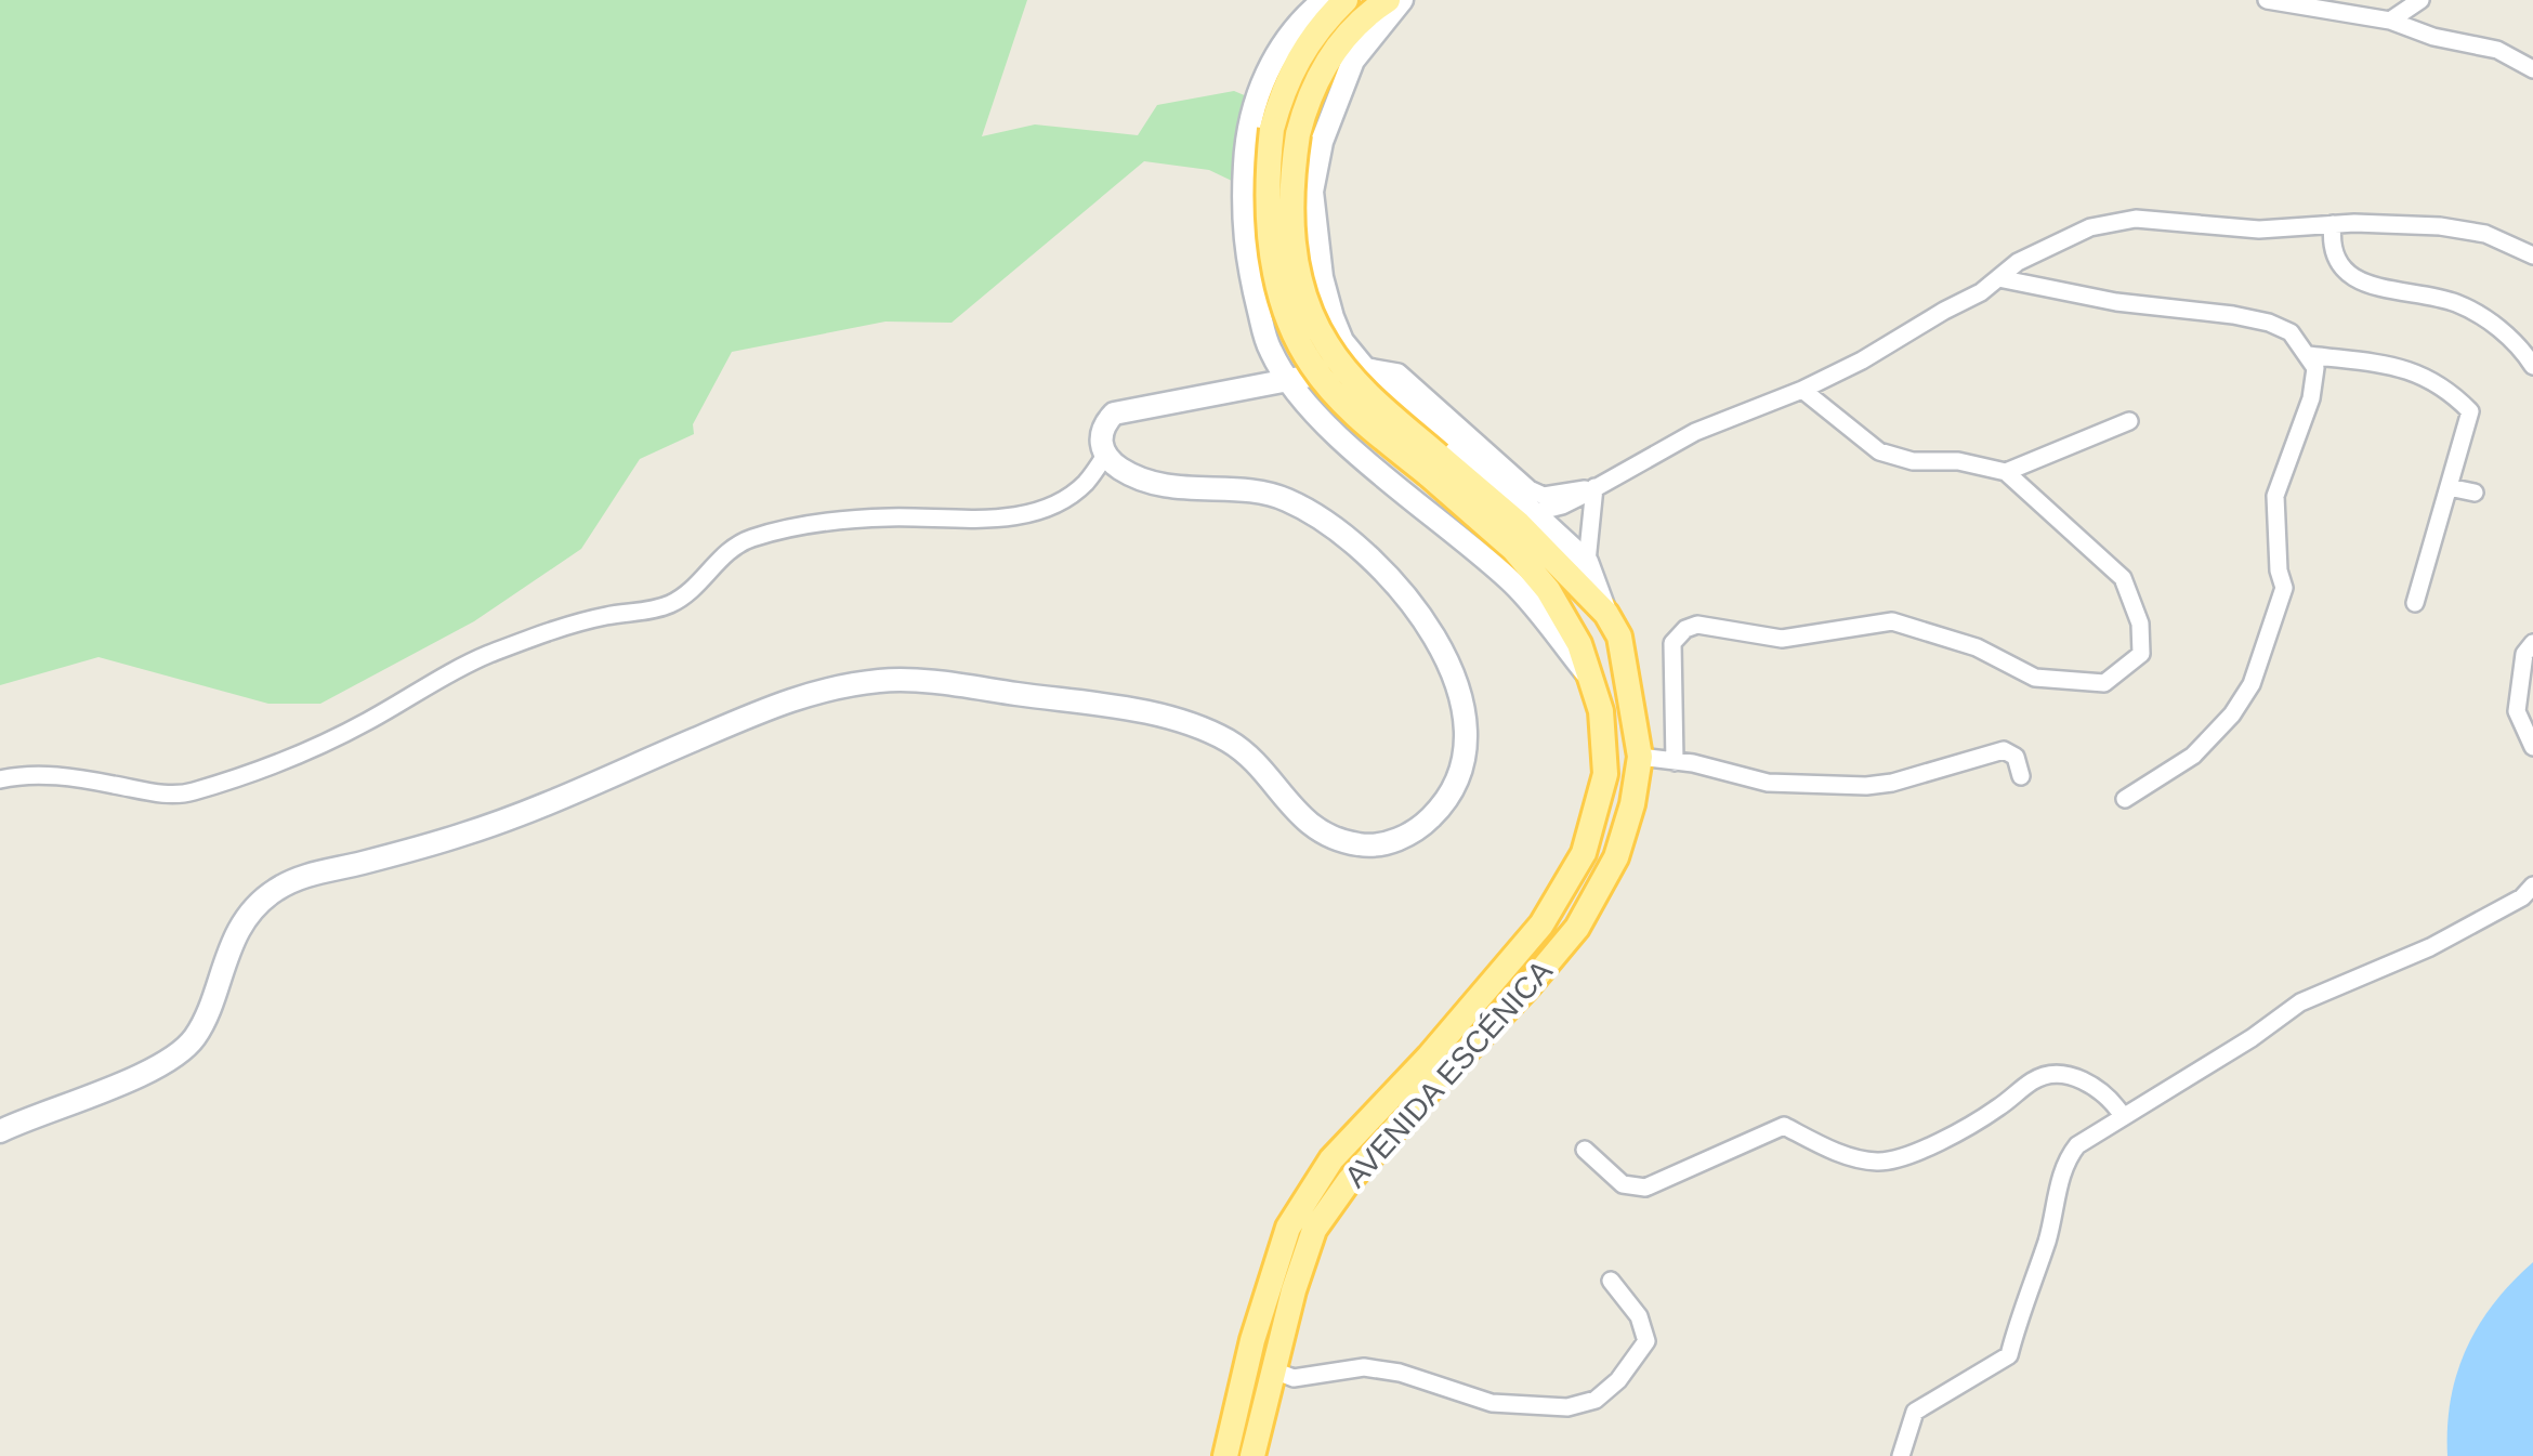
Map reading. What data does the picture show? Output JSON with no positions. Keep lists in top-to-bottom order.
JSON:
{
  "streets": {
    "main road": ["AVENIDA ESCÉNICA"]
  }
}
